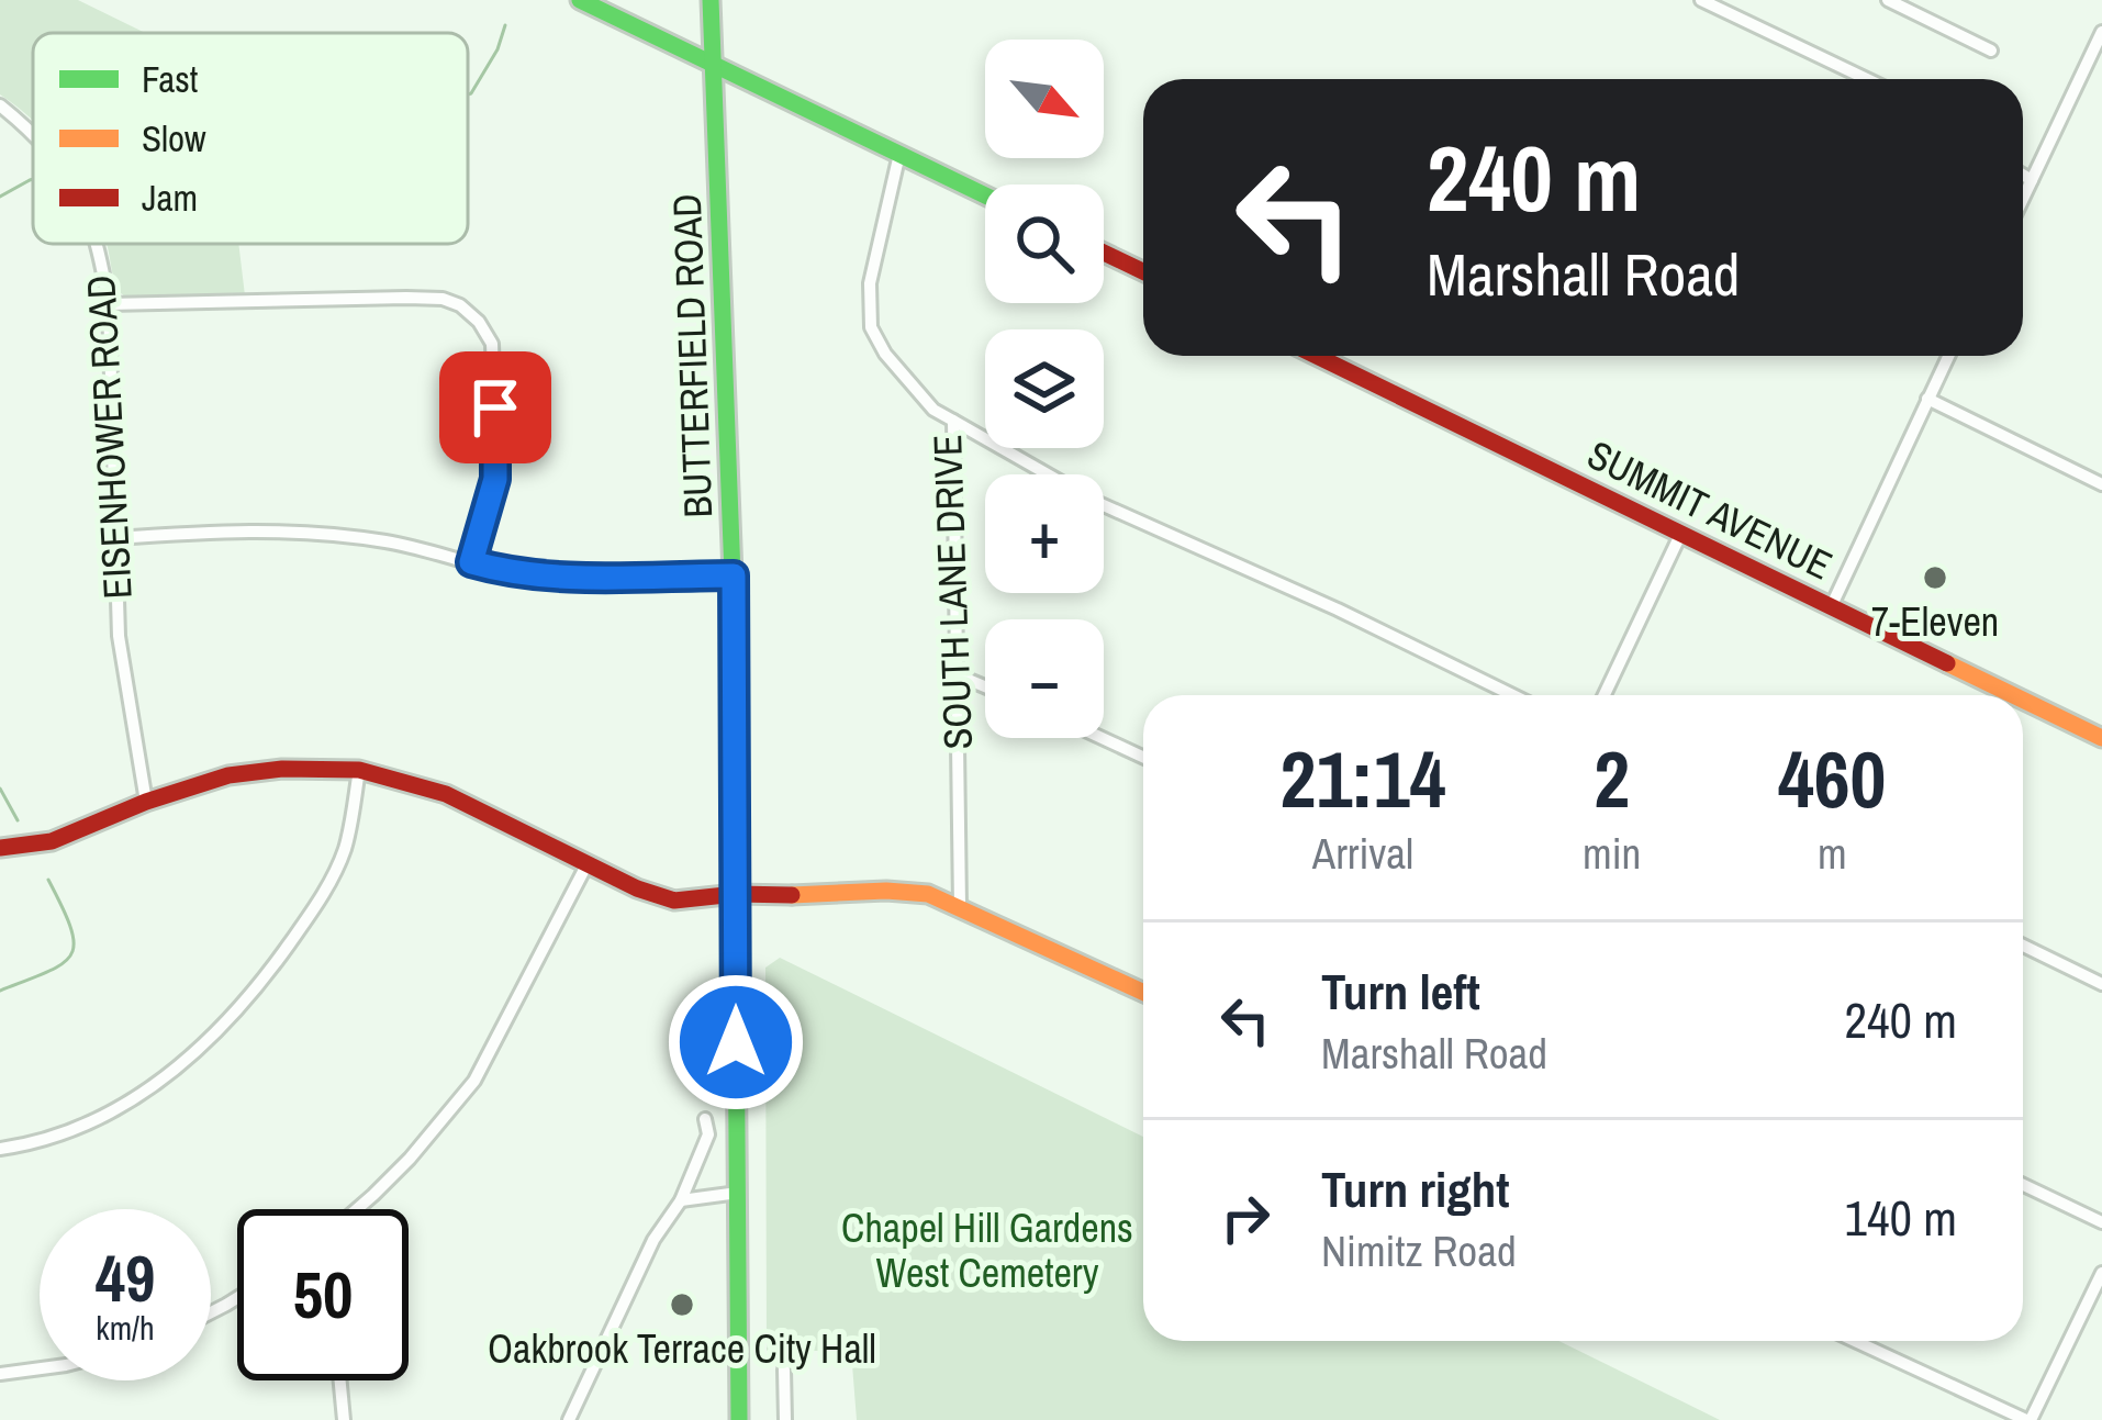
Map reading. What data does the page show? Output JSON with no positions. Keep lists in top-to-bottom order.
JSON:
{
  "streets": {
    "main road": ["BUTTERFIELD ROAD", "SUMMIT AVENUE"],
    "street": ["EISENHOWER ROAD", "SOUTH LANE DRIVE"]
  },
  "parks": ["Chapel Hill Gardens West Cemetery"],
  "places": ["7-Eleven", "Oakbrook Terrace City Hall"],
  "legend": ["Fast", "Slow", "Jam"],
  "north": "bottom right",
  "page": {
    "map_buttons": ["+", "−"],
    "turn": ["240 m", "Marshall Road"],
    "eta": [
      "21:14",
      "Arrival",
      "2",
      "min",
      "460",
      "m"
    ],
    "list": [
      {
        "name": "Turn left",
        "note": "Marshall Road",
        "value": "240 m"
      },
      {
        "name": "Turn right",
        "note": "Nimitz Road",
        "value": "140 m"
      }
    ],
    "speed": "49 km/h",
    "limit": "50"
  }
}
